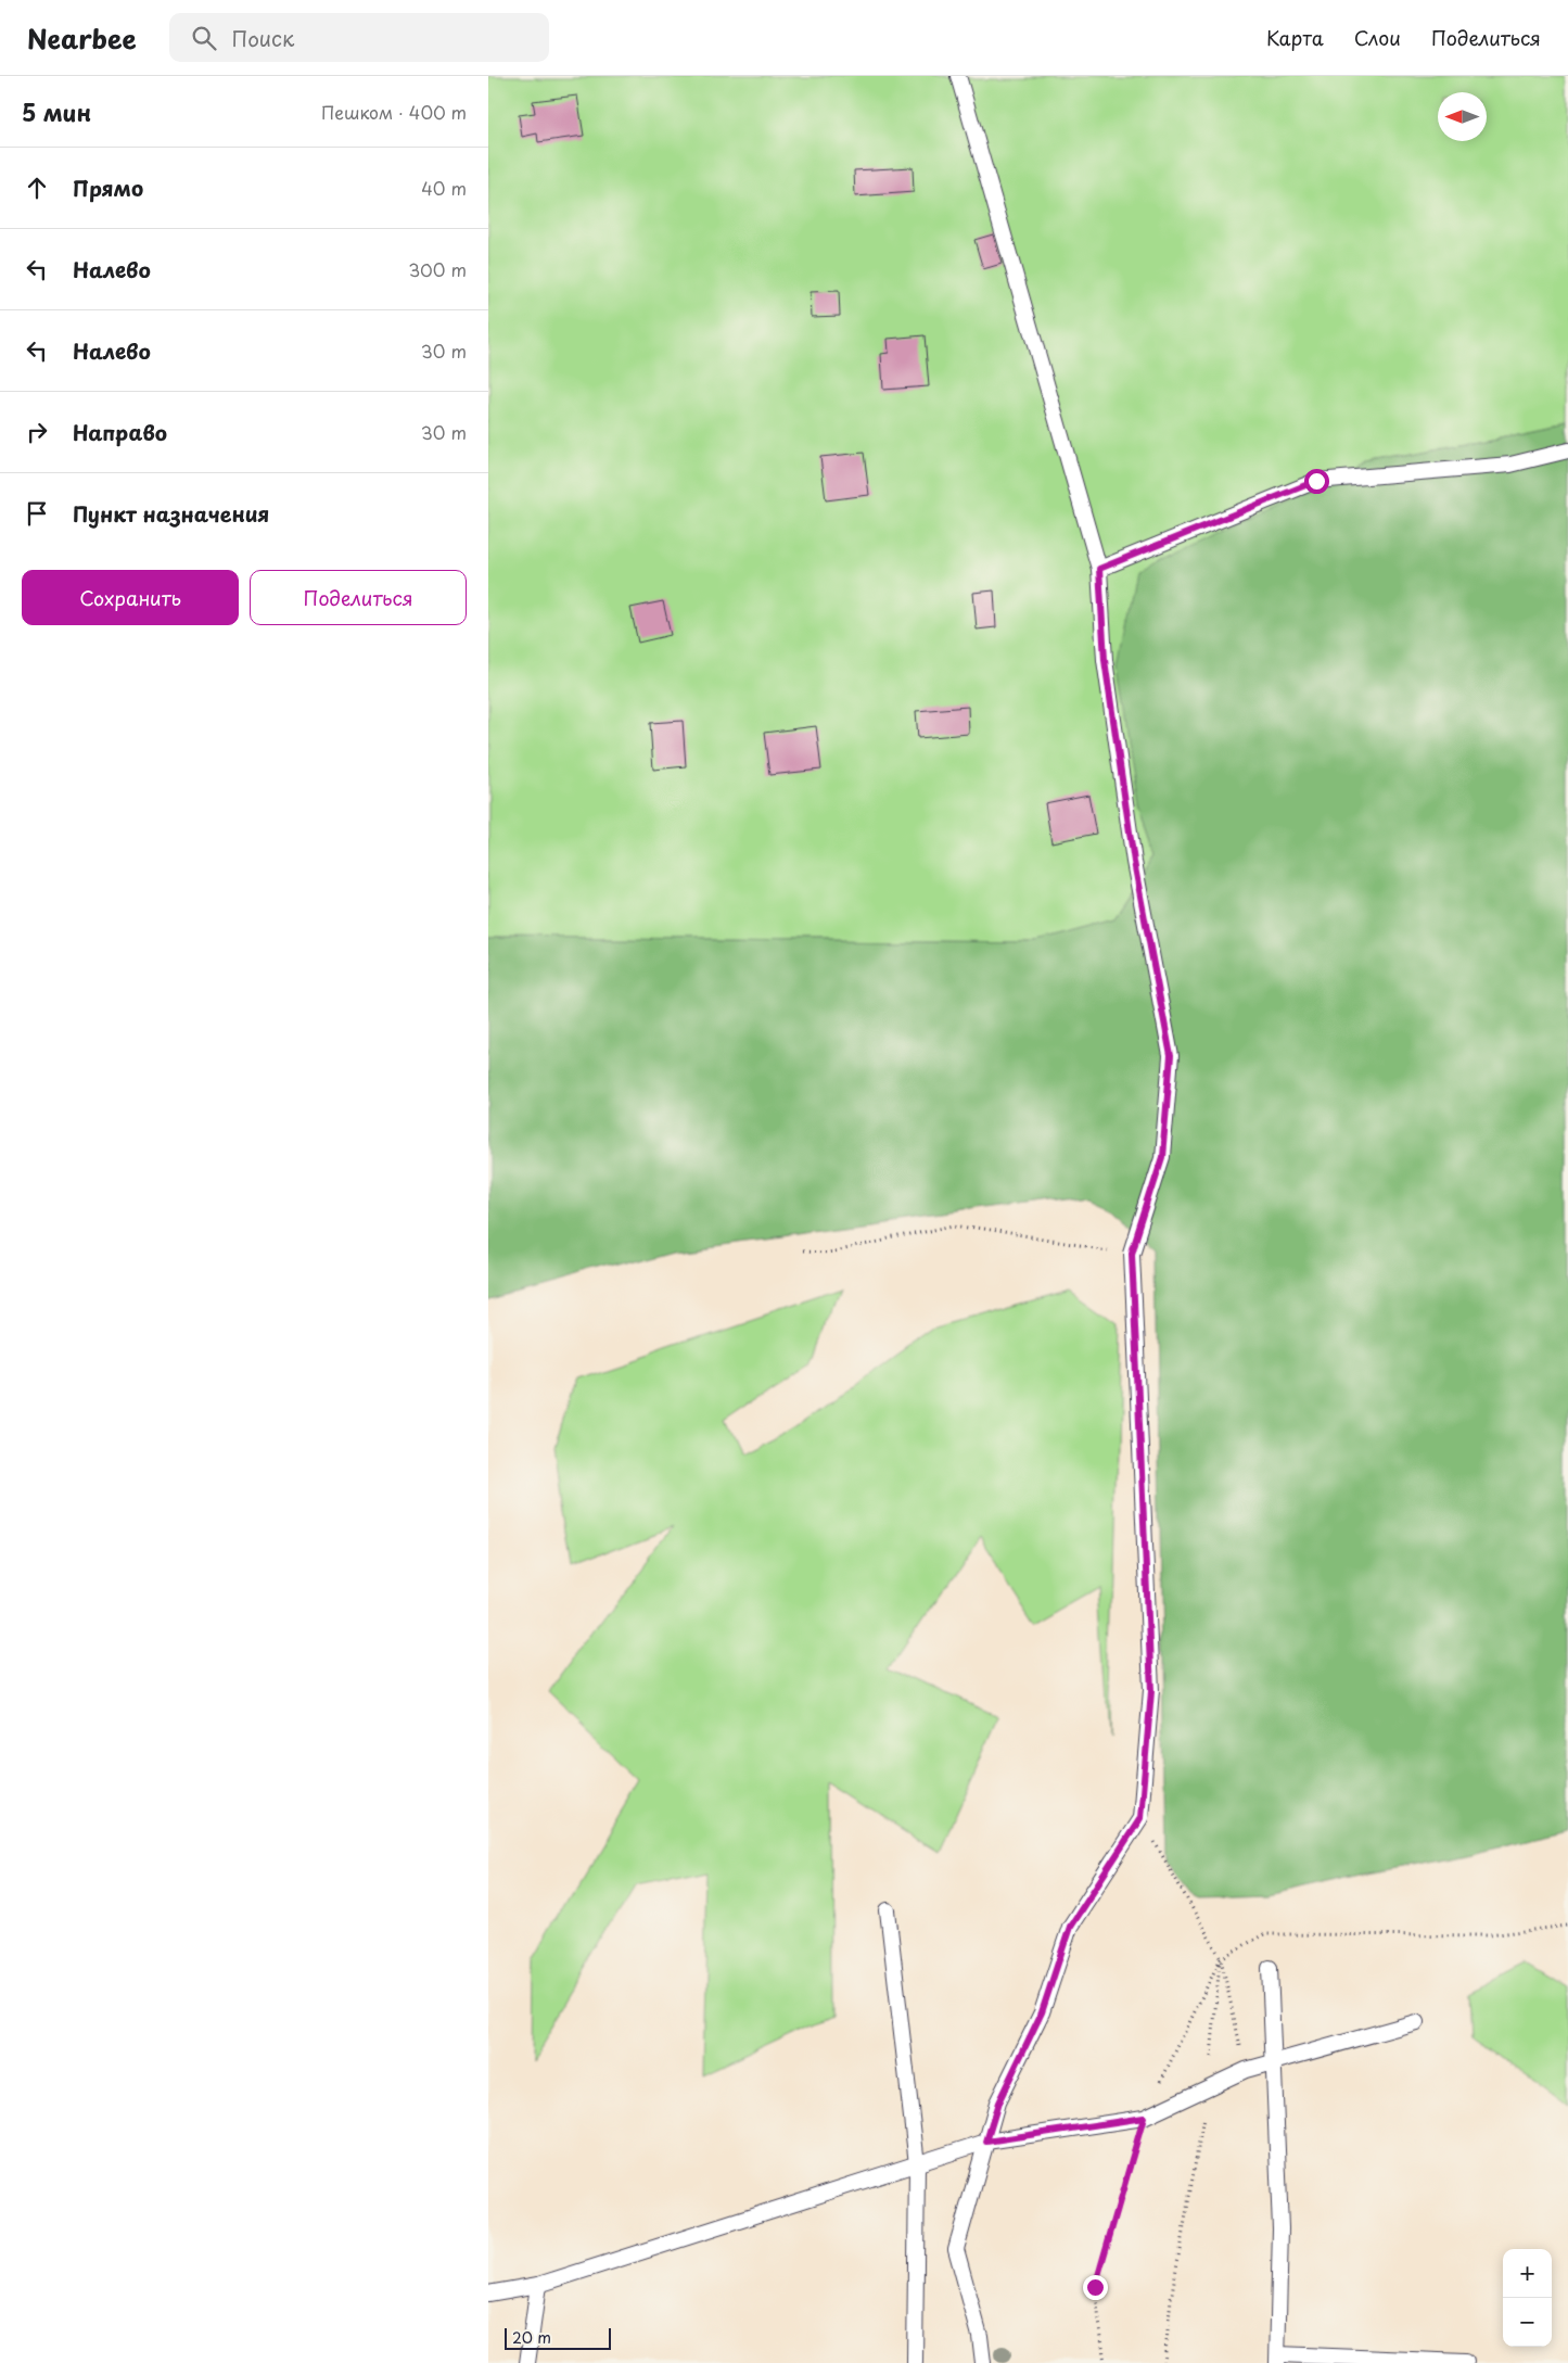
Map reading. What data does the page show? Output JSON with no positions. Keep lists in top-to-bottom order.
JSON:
{
  "scale_bar": "20 m",
  "north": "left",
  "page": {
    "header": "Nearbee",
    "search": "Поиск",
    "nav": ["Карта", "Слои", "Поделиться"],
    "heading": ["5 мин", "Пешком · 400 m"],
    "list": [
      ["Прямо", "40 m"],
      ["Налево", "300 m"],
      ["Налево", "30 m"],
      ["Направо", "30 m"],
      "Пункт назначения"
    ],
    "buttons": ["Сохранить", "Поделиться"],
    "map_buttons": ["+", "−"],
    "scale": "20 m"
  }
}
